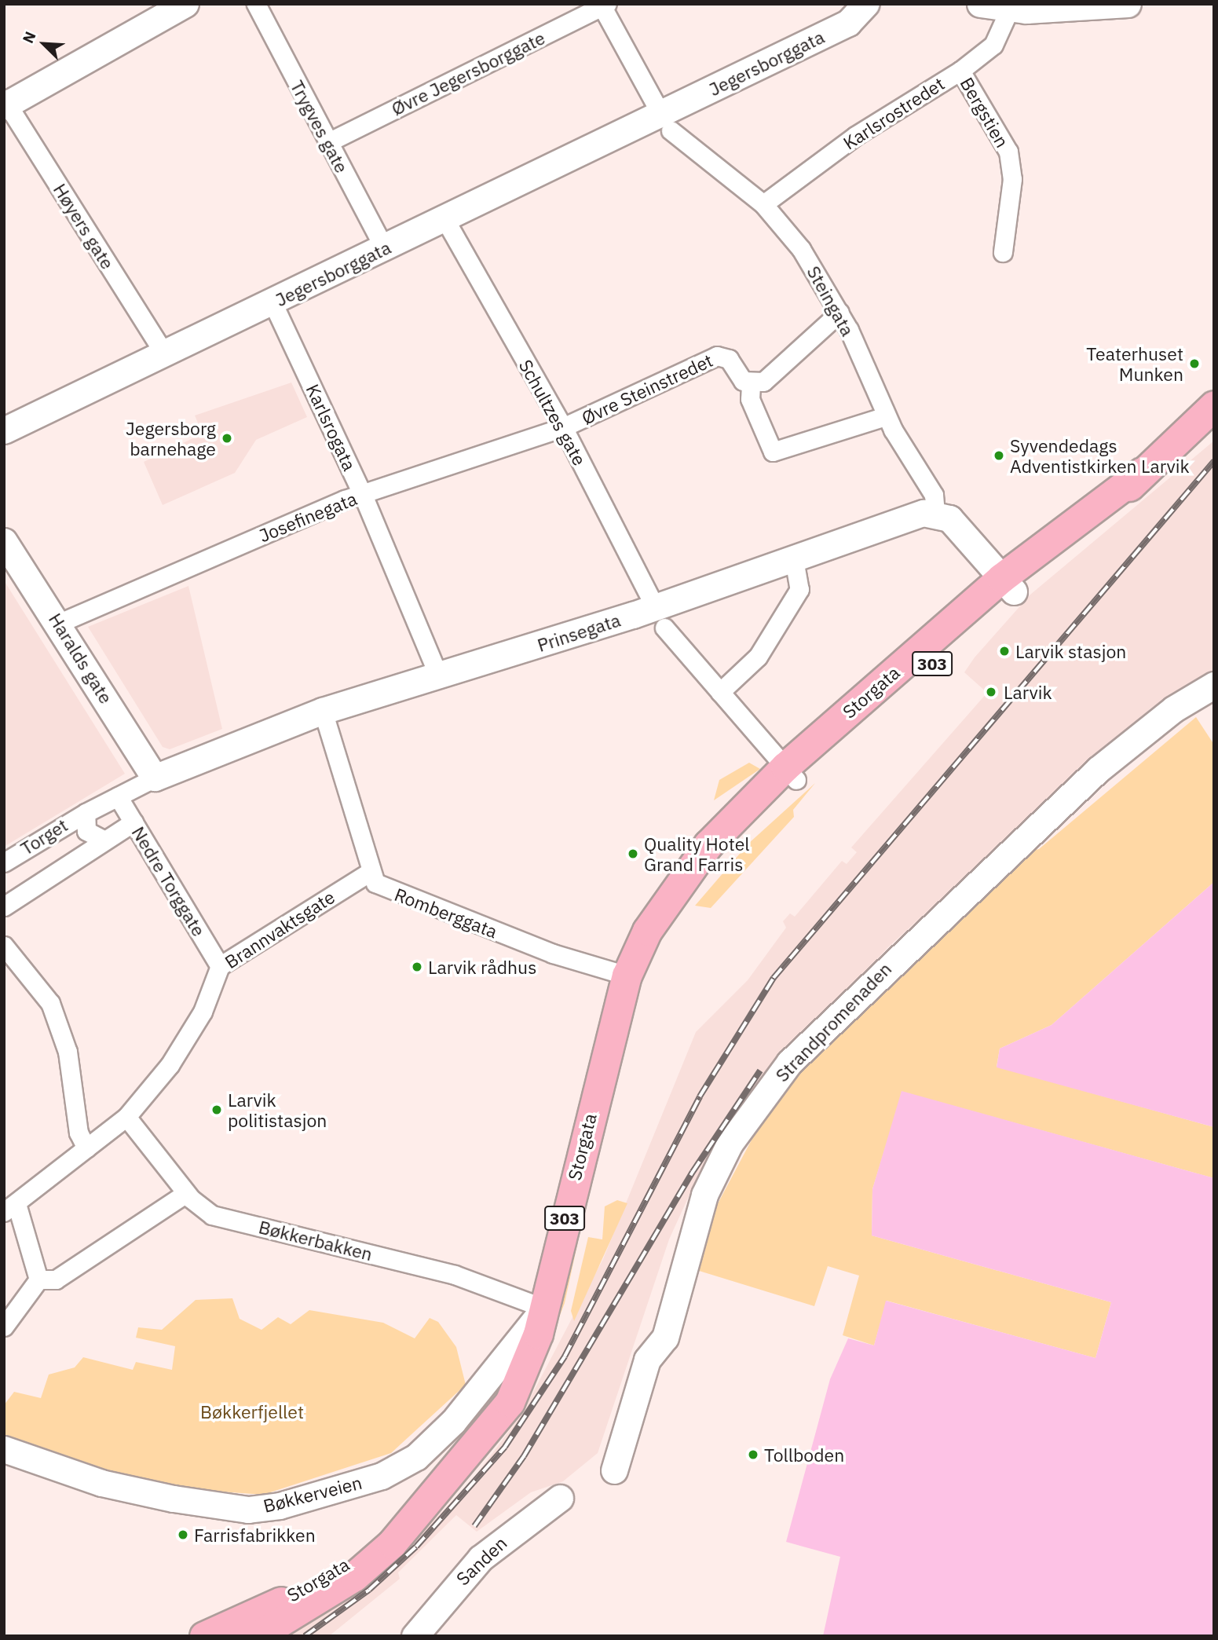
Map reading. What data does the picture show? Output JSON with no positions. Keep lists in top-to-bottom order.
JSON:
{
  "streets": {
    "main road": [
      "Jegersborggata",
      "Prinsegata",
      "Haralds gate",
      "303",
      "Storgata",
      "Strandpromenaden",
      "Bøkkerveien",
      "Sanden"
    ],
    "street": [
      "Øvre Jegersborggate",
      "Bergstien",
      "Karlsrostredet",
      "Trygves gate",
      "Høyers gate",
      "Steingata",
      "Øvre Steinstredet",
      "Schultzes gate",
      "Karlsrogata",
      "Josefinegata",
      "Torget",
      "Nedre Torggate",
      "Romberggata",
      "Brannvaktsgate",
      "Bøkkerbakken"
    ]
  },
  "crossings": [
    ["Jegersborggata", "Trygves gate"],
    ["Jegersborggata", "Høyers gate"],
    ["Jegersborggata", "Steingata"],
    ["Jegersborggata", "Schultzes gate"],
    ["Jegersborggata", "Karlsrogata"],
    ["Øvre Jegersborggate", "Trygves gate"],
    ["Bergstien", "Karlsrostredet"],
    ["Karlsrostredet", "Steingata"],
    ["Steingata", "Prinsegata"],
    ["Øvre Steinstredet", "Schultzes gate"],
    ["Øvre Steinstredet", "Josefinegata"],
    ["Schultzes gate", "Josefinegata"],
    ["Schultzes gate", "Prinsegata"],
    ["Schultzes gate", "Storgata"],
    ["Karlsrogata", "Josefinegata"],
    ["Karlsrogata", "Prinsegata"],
    ["Josefinegata", "Haralds gate"],
    ["Prinsegata", "Haralds gate"],
    ["Prinsegata", "Torget"],
    ["Prinsegata", "Nedre Torggate"],
    ["Prinsegata", "Romberggata"],
    ["Storgata", "Romberggata"],
    ["Storgata", "Bøkkerbakken"],
    ["Storgata", "Bøkkerveien"],
    ["Torget", "Nedre Torggate"],
    ["Nedre Torggate", "Brannvaktsgate"],
    ["Romberggata", "Brannvaktsgate"],
    ["Brannvaktsgate", "Bøkkerbakken"],
    ["Bøkkerbakken", "Bøkkerveien"]
  ],
  "parks": ["Bøkkerfjellet"],
  "places": [
    "Teaterhuset Munken",
    "Jegersborg barnehage",
    "Syvendedags Adventistkirken Larvik",
    "Larvik stasjon",
    "Larvik",
    "Quality Hotel Grand Farris",
    "Larvik rådhus",
    "Larvik politistasjon",
    "Tollboden",
    "Farrisfabrikken"
  ],
  "north": "top left"
}
